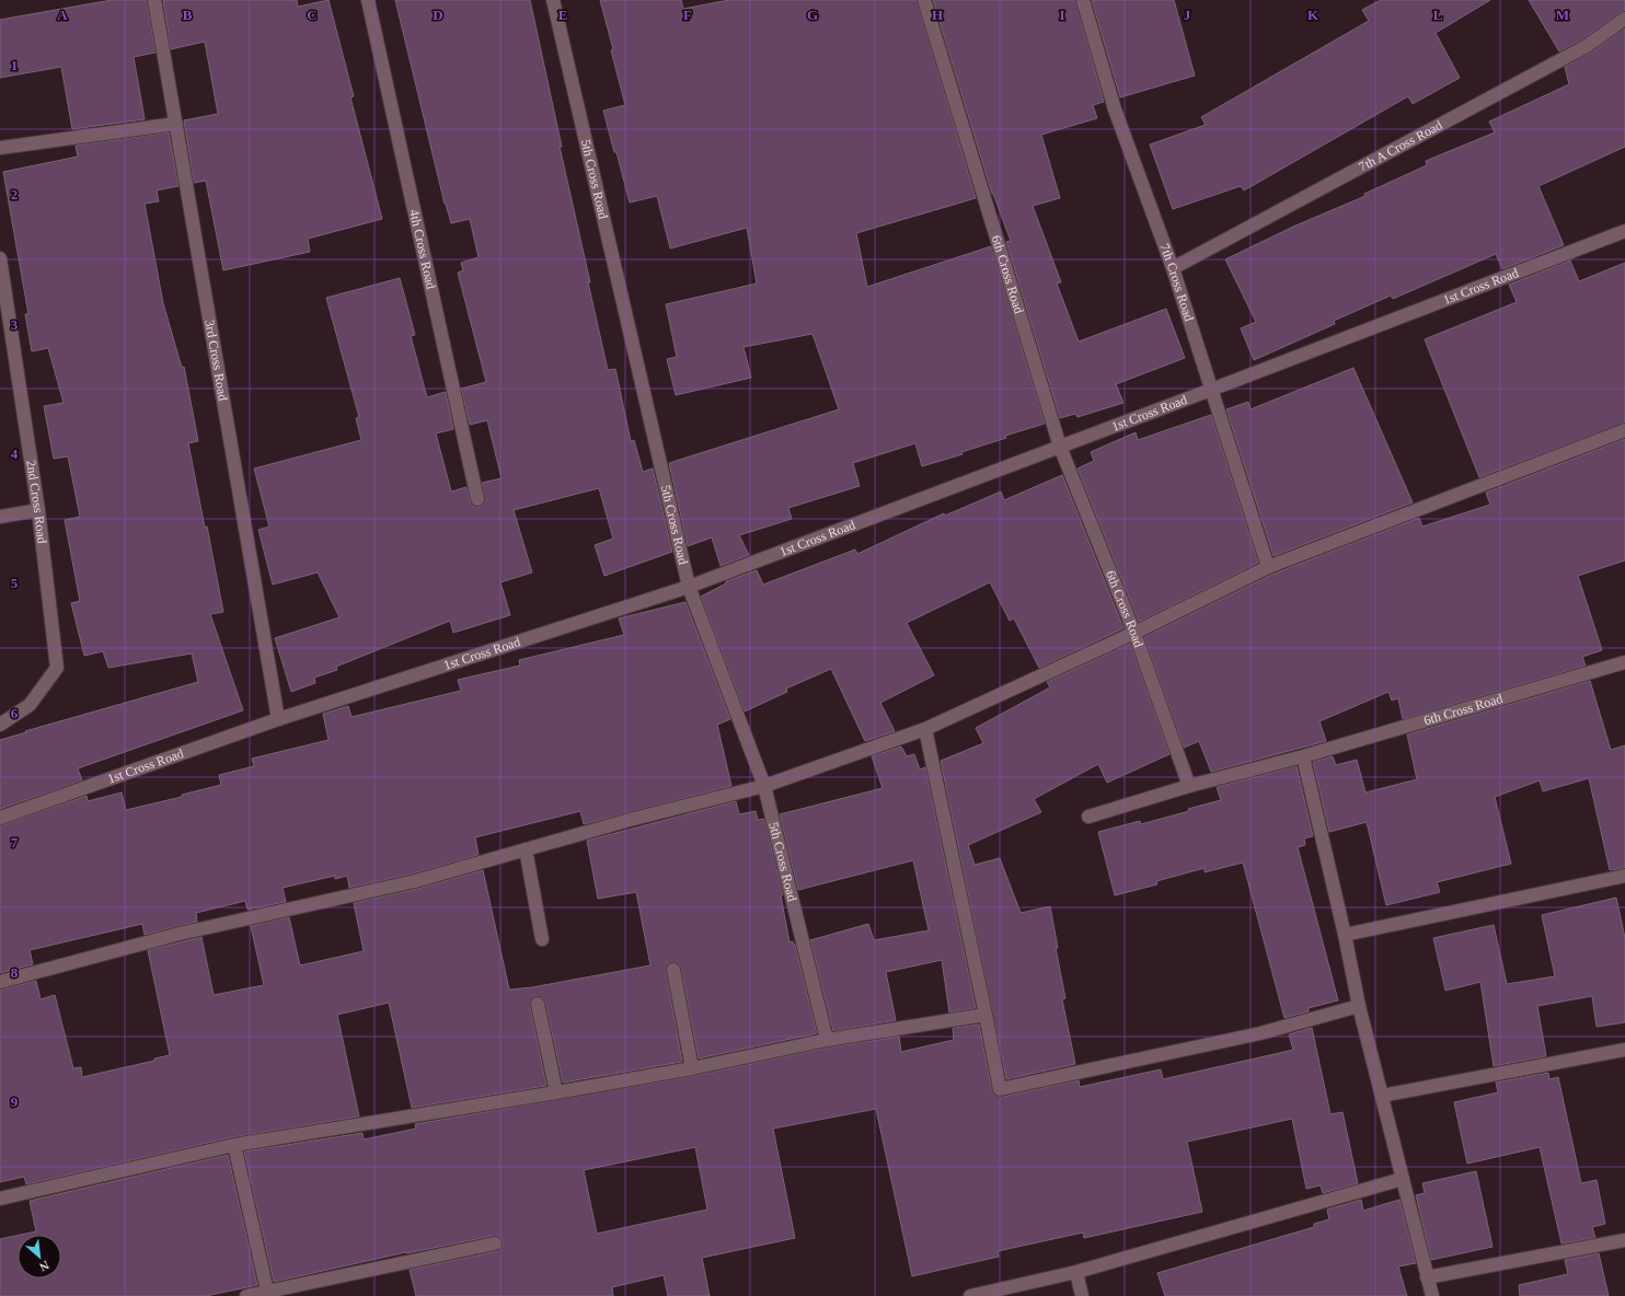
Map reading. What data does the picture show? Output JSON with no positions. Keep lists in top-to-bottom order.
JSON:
{
  "streets": {
    "street": [
      "7th A Cross Road",
      "5th Cross Road",
      "4th Cross Road",
      "6th Cross Road",
      "7th Cross Road",
      "1st Cross Road",
      "3rd Cross Road",
      "2nd Cross Road"
    ]
  },
  "crossings": [
    ["7th A Cross Road", "7th Cross Road"],
    ["5th Cross Road", "1st Cross Road"],
    ["6th Cross Road", "1st Cross Road"],
    ["7th Cross Road", "1st Cross Road"],
    ["1st Cross Road", "3rd Cross Road"]
  ],
  "north": "bottom right",
  "grid": {
    "columns": [
      "A",
      "B",
      "C",
      "D",
      "E",
      "F",
      "G",
      "H",
      "I",
      "J",
      "K",
      "L",
      "M"
    ],
    "rows": [
      "1",
      "2",
      "3",
      "4",
      "5",
      "6",
      "7",
      "8",
      "9"
    ]
  }
}
